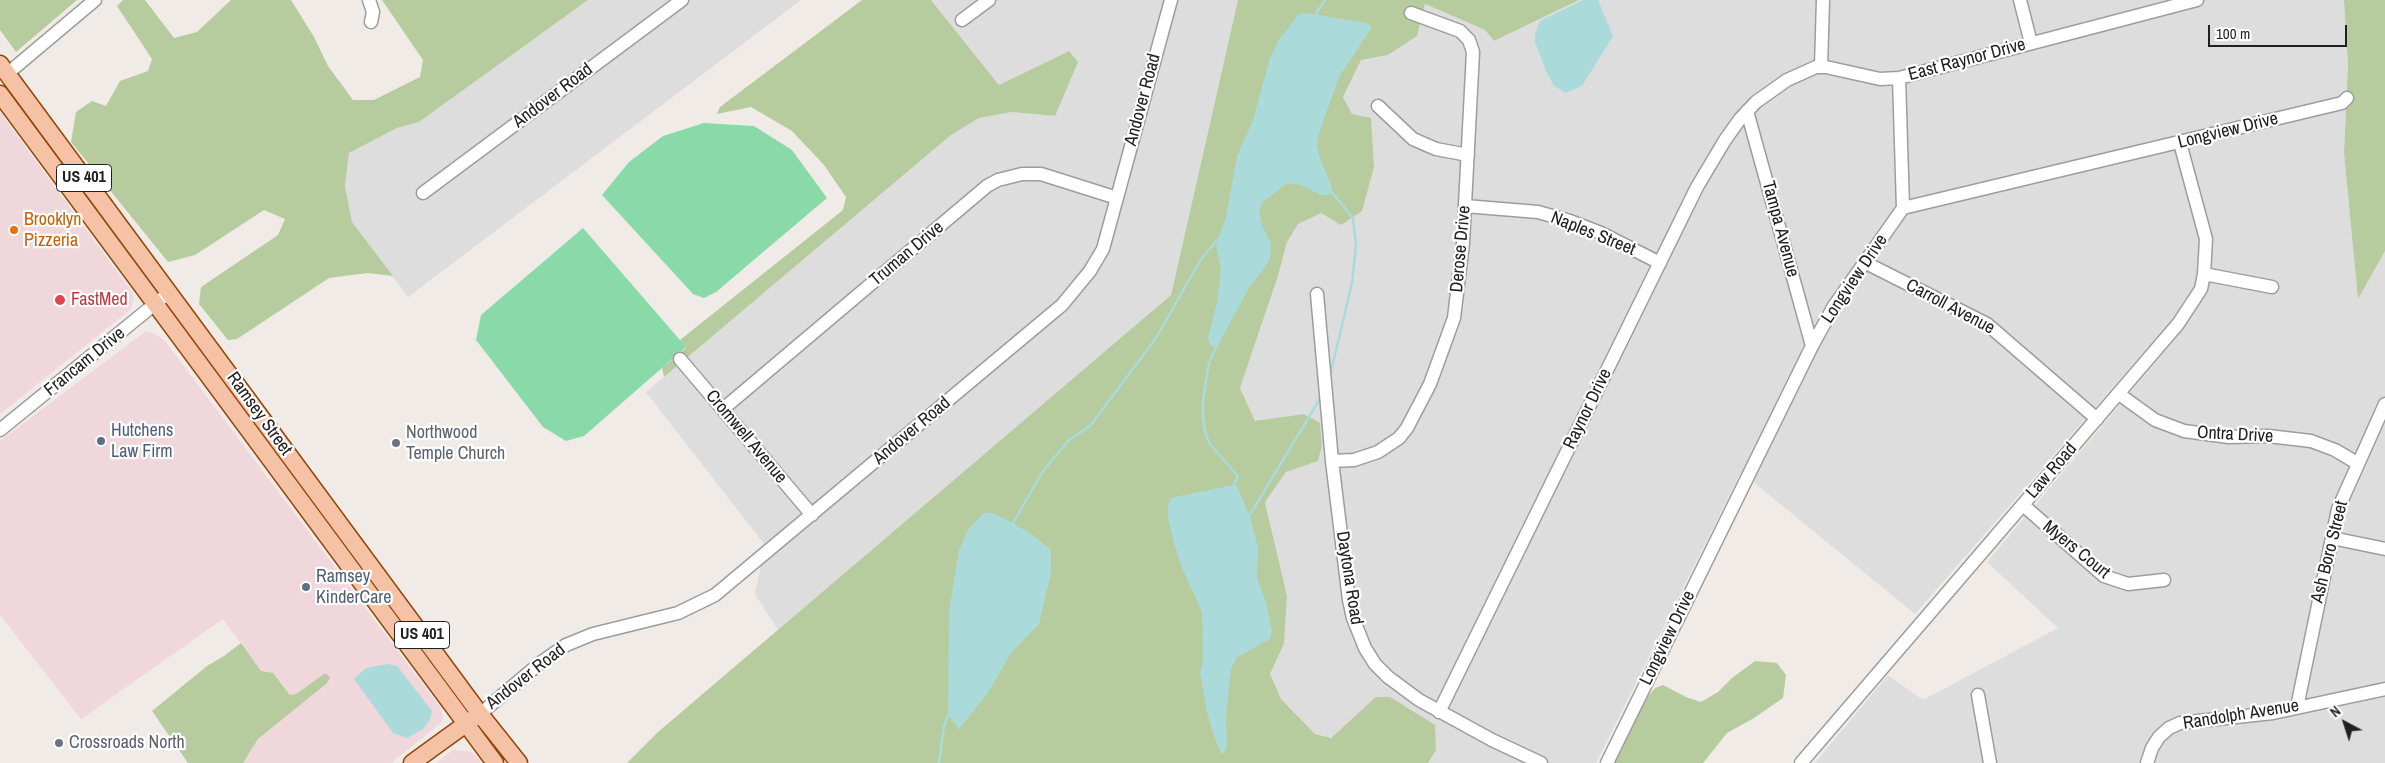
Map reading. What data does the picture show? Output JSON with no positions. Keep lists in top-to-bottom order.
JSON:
{
  "streets": {
    "main road": ["US 401", "Ramsey Street"],
    "street": [
      "East Raynor Drive",
      "Andover Road",
      "Longview Drive",
      "Tampa Avenue",
      "Naples Street",
      "Derose Drive",
      "Truman Drive",
      "Carroll Avenue",
      "Francam Drive",
      "Raynor Drive",
      "Ontra Drive",
      "Cromwell Avenue",
      "Law Road",
      "Myers Court",
      "Ash Boro Street",
      "Daytona Road",
      "Randolph Avenue"
    ]
  },
  "crossings": [
    ["Andover Road", "Truman Drive"],
    ["Andover Road", "Ramsey Street"],
    ["Andover Road", "Cromwell Avenue"],
    ["Longview Drive", "Tampa Avenue"],
    ["Longview Drive", "Carroll Avenue"],
    ["Longview Drive", "Law Road"],
    ["Tampa Avenue", "Raynor Drive"],
    ["Naples Street", "Derose Drive"],
    ["Naples Street", "Raynor Drive"],
    ["Derose Drive", "Daytona Road"],
    ["Truman Drive", "Cromwell Avenue"],
    ["Carroll Avenue", "Law Road"],
    ["Francam Drive", "Ramsey Street"],
    ["Raynor Drive", "Daytona Road"],
    ["Ontra Drive", "Law Road"],
    ["Ontra Drive", "Ash Boro Street"],
    ["Law Road", "Myers Court"],
    ["Ash Boro Street", "Randolph Avenue"]
  ],
  "places": [
    "Brooklyn Pizzeria",
    "FastMed",
    "Hutchens Law Firm",
    "Northwood Temple Church",
    "Ramsey KinderCare",
    "Crossroads North"
  ],
  "scale_bar": "100 m",
  "north": "top left"
}
